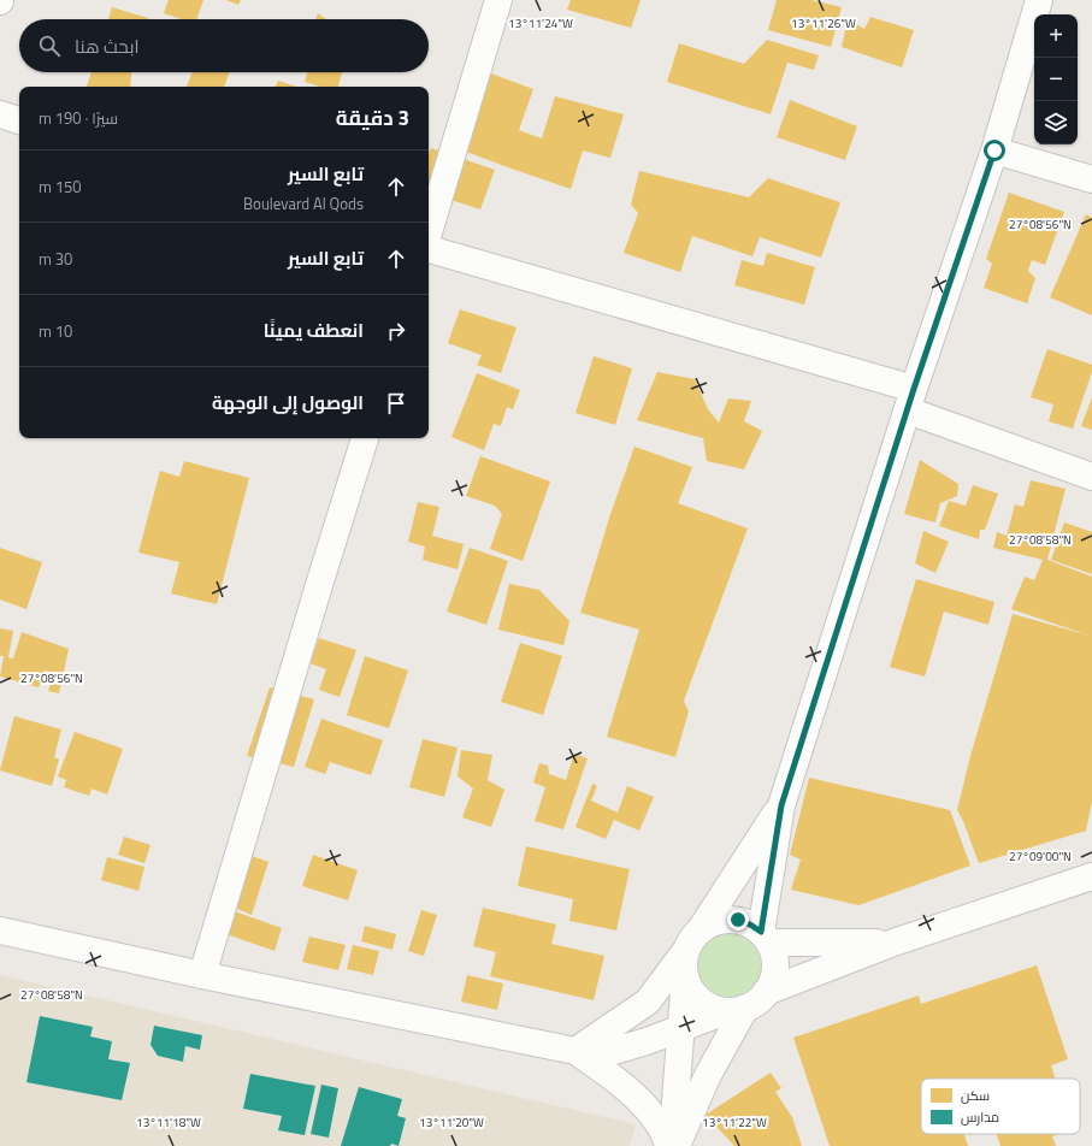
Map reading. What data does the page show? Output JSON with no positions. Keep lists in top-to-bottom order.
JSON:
{
  "legend": ["سكن", "مدارس"],
  "page": {
    "map_buttons": ["+", "−"],
    "search": "ابحث هنا",
    "heading": ["3 دقيقة", "سيرًا · 190 m"],
    "list": [
      ["تابع السير", "Boulevard Al Qods", "150 m"],
      ["تابع السير", "30 m"],
      ["انعطف يمينًا", "10 m"],
      "الوصول إلى الوجهة"
    ]
  },
  "coordinates": [
    "13°11'24\"W",
    "13°11'26\"W",
    "27°08'56\"N",
    "27°08'58\"N",
    "27°09'00\"N",
    "13°11'18\"W",
    "13°11'20\"W",
    "13°11'22\"W"
  ]
}
